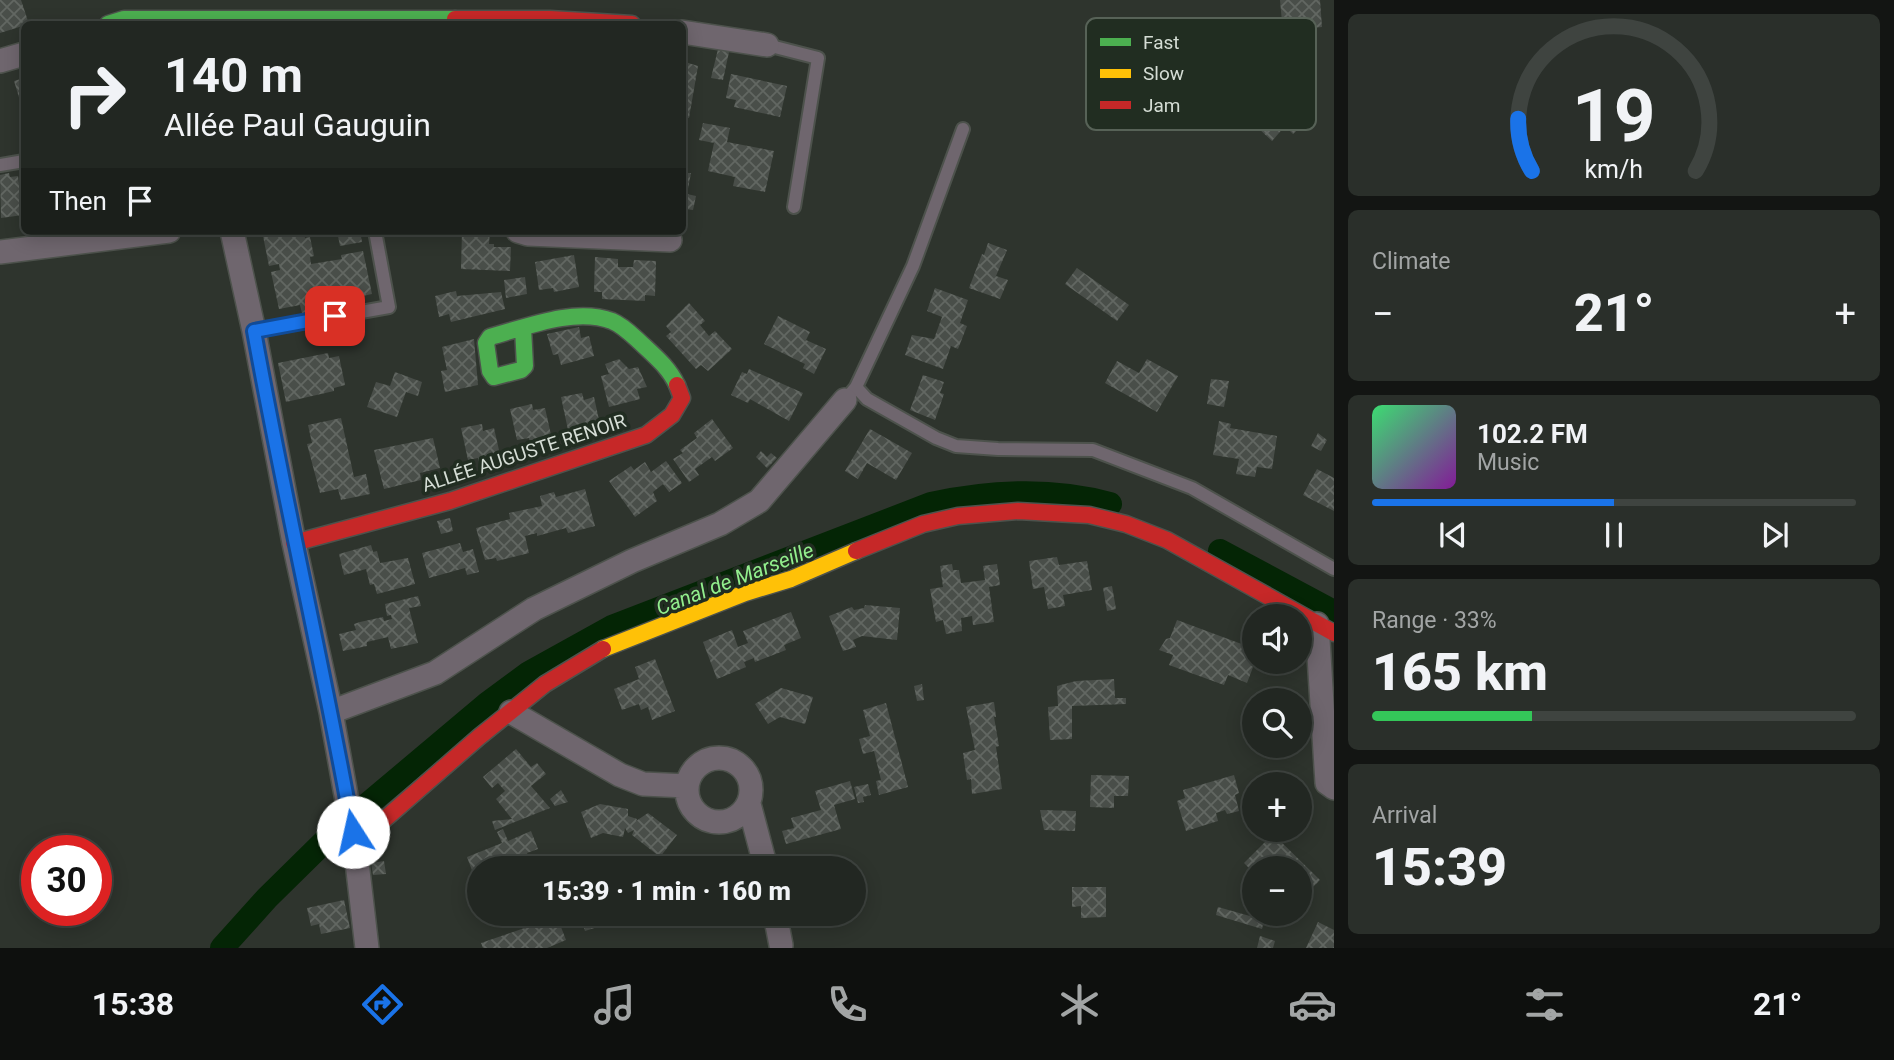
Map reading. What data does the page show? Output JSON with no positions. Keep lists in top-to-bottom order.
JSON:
{
  "streets": {
    "street": ["ALLÉE AUGUSTE RENOIR"]
  },
  "water": ["Canal de Marseille"],
  "legend": ["Fast", "Slow", "Jam"],
  "page": {
    "turn": ["140 m", "Allée Paul Gauguin"],
    "then": "Then",
    "tile": [
      "Climate",
      ["Range · 33%", "165 km"],
      ["Arrival", "15:39"]
    ],
    "heat": ["−", "21°", "+"],
    "song": ["102.2 FM", "Music"],
    "map_buttons": ["+", "−"],
    "limit": "30",
    "trip": "15:39 · 1 min · 160 m",
    "tabs": ["15:38", "21°"],
    "gauge": ["19", "km/h"]
  }
}
